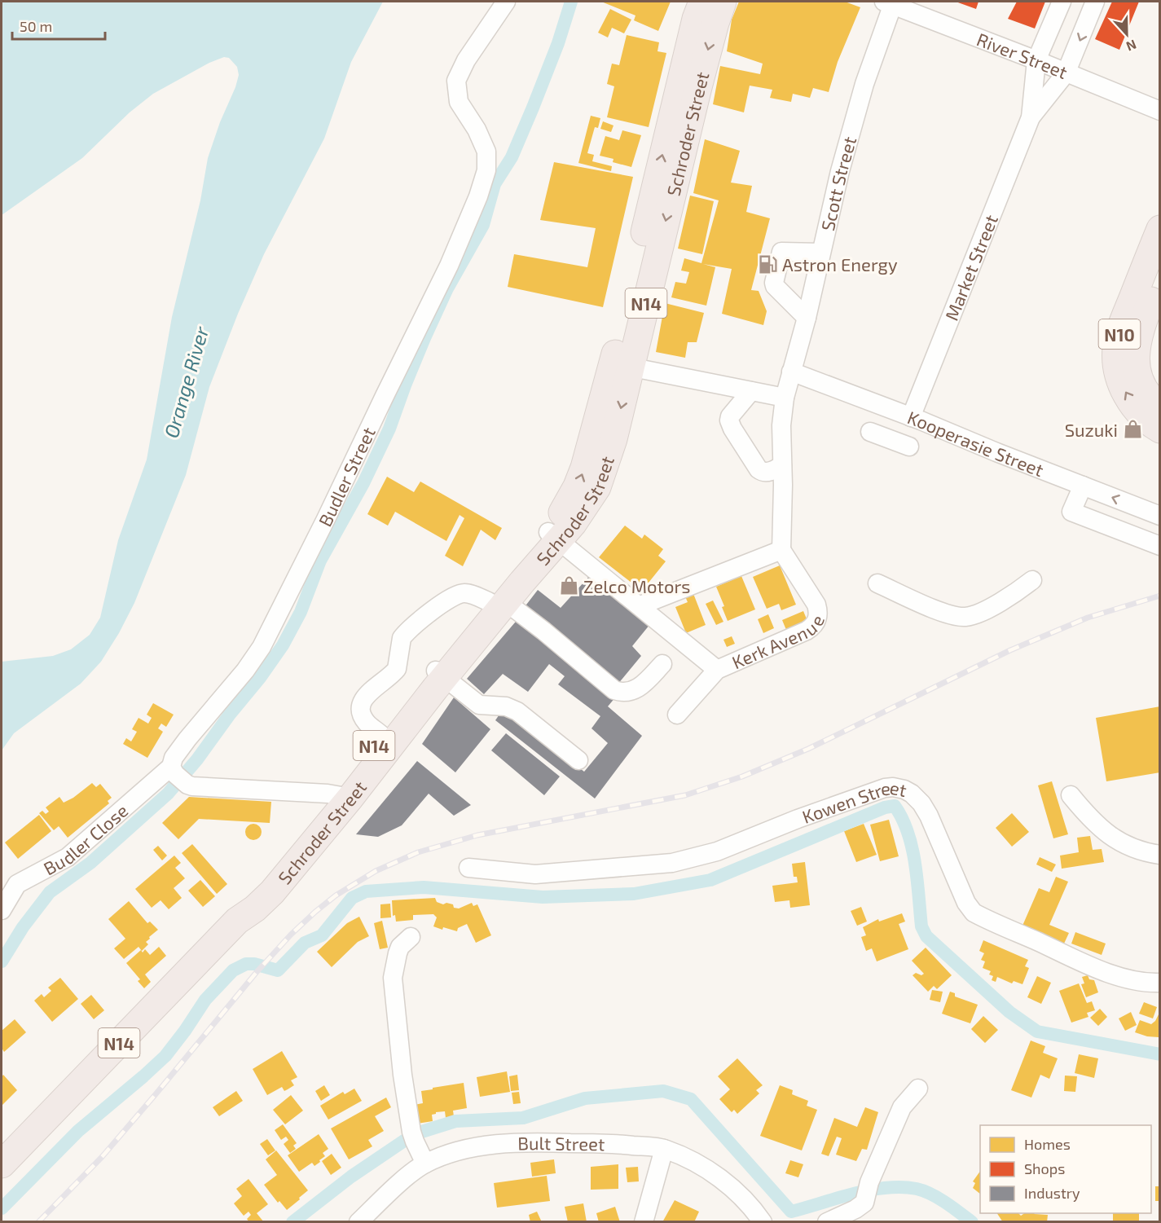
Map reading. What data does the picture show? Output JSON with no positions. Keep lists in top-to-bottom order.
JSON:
{
  "streets": {
    "highway": ["Schroder Street", "N14", "N10"],
    "street": [
      "River Street",
      "Scott Street",
      "Market Street",
      "Kooperasie Street",
      "Budler Street",
      "Kerk Avenue",
      "Kowen Street",
      "Budler Close",
      "Bult Street"
    ]
  },
  "crossings": [
    ["River Street", "Scott Street"],
    ["River Street", "Market Street"],
    ["Scott Street", "Kooperasie Street"],
    ["Market Street", "Kooperasie Street"],
    ["Budler Street", "Budler Close"]
  ],
  "water": ["Orange River"],
  "places": {
    "fuel station": ["Astron Energy"],
    "shop": ["Suzuki", "Zelco Motors"]
  },
  "legend": ["Homes", "Shops", "Industry"],
  "scale_bar": "50 m",
  "north": "bottom"
}
